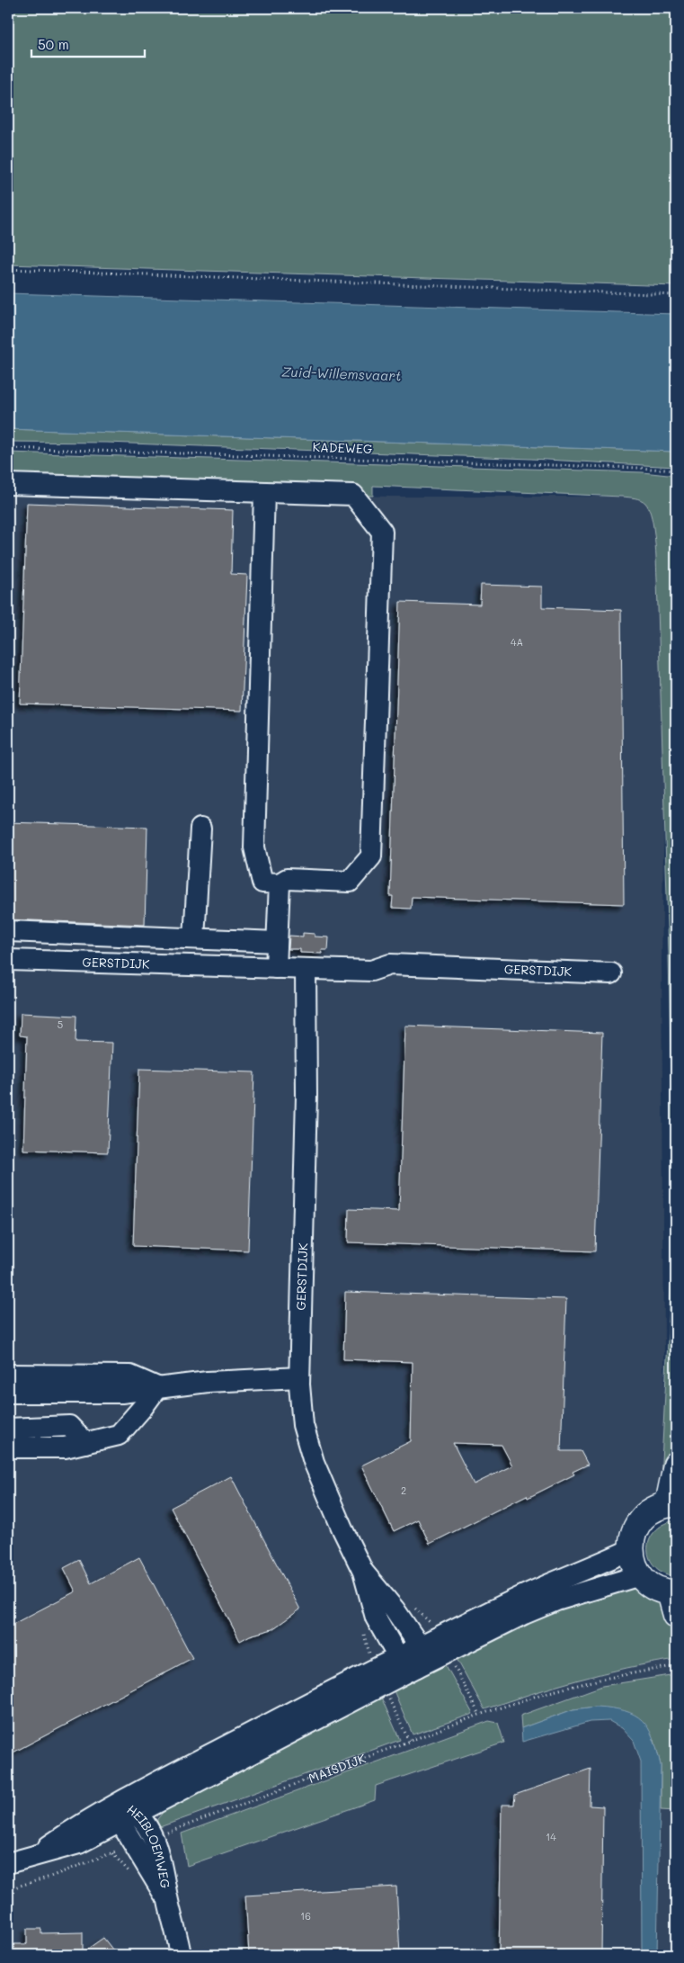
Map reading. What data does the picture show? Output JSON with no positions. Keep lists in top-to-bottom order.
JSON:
{
  "streets": {
    "street": ["GERSTDIJK", "HEIBLOEMWEG"],
    "path": ["KADEWEG", "MAISDIJK"]
  },
  "crossings": [
    ["MAISDIJK", "HEIBLOEMWEG"]
  ],
  "water": ["Zuid-Willemsvaart"],
  "house_numbers": [
    "4A",
    "5",
    "2",
    "14",
    "16"
  ],
  "scale_bar": "50 m"
}
